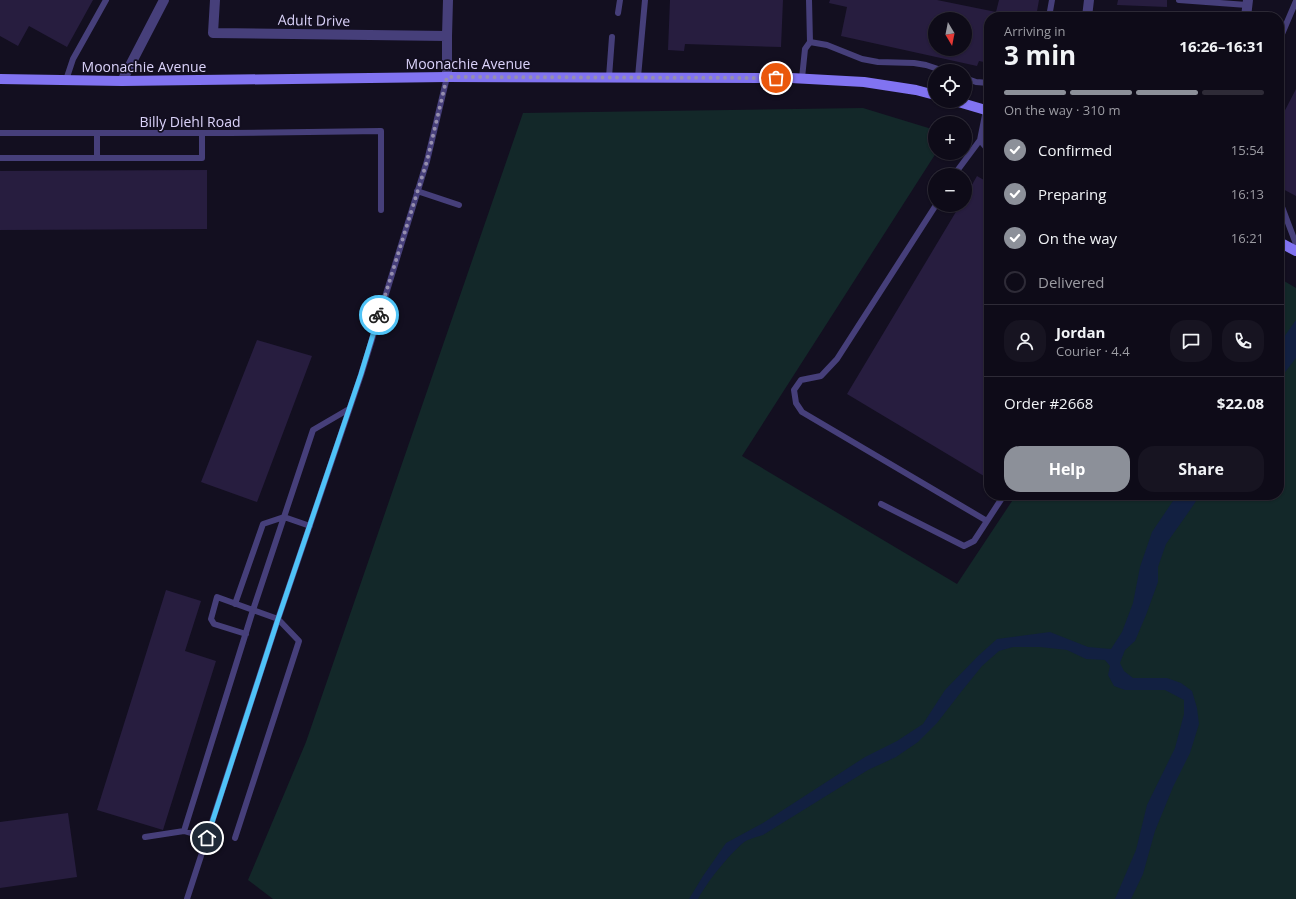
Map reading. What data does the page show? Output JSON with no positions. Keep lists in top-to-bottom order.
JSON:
{
  "streets": {
    "main road": ["Moonachie Avenue"],
    "street": ["Adult Drive"],
    "lane": ["Billy Diehl Road"]
  },
  "north": "bottom",
  "page": {
    "map_buttons": ["+", "−"],
    "heading": ["3 min", "Arriving in", "16:26–16:31"],
    "panel": [
      "Jordan",
      "Courier · 4.4",
      "Order #2668",
      "$22.08"
    ],
    "bar": "On the way · 310 m",
    "list": [
      ["Confirmed", "15:54"],
      ["Preparing", "16:13"],
      ["On the way", "16:21"],
      "Delivered"
    ],
    "buttons": ["Help", "Share"]
  }
}
